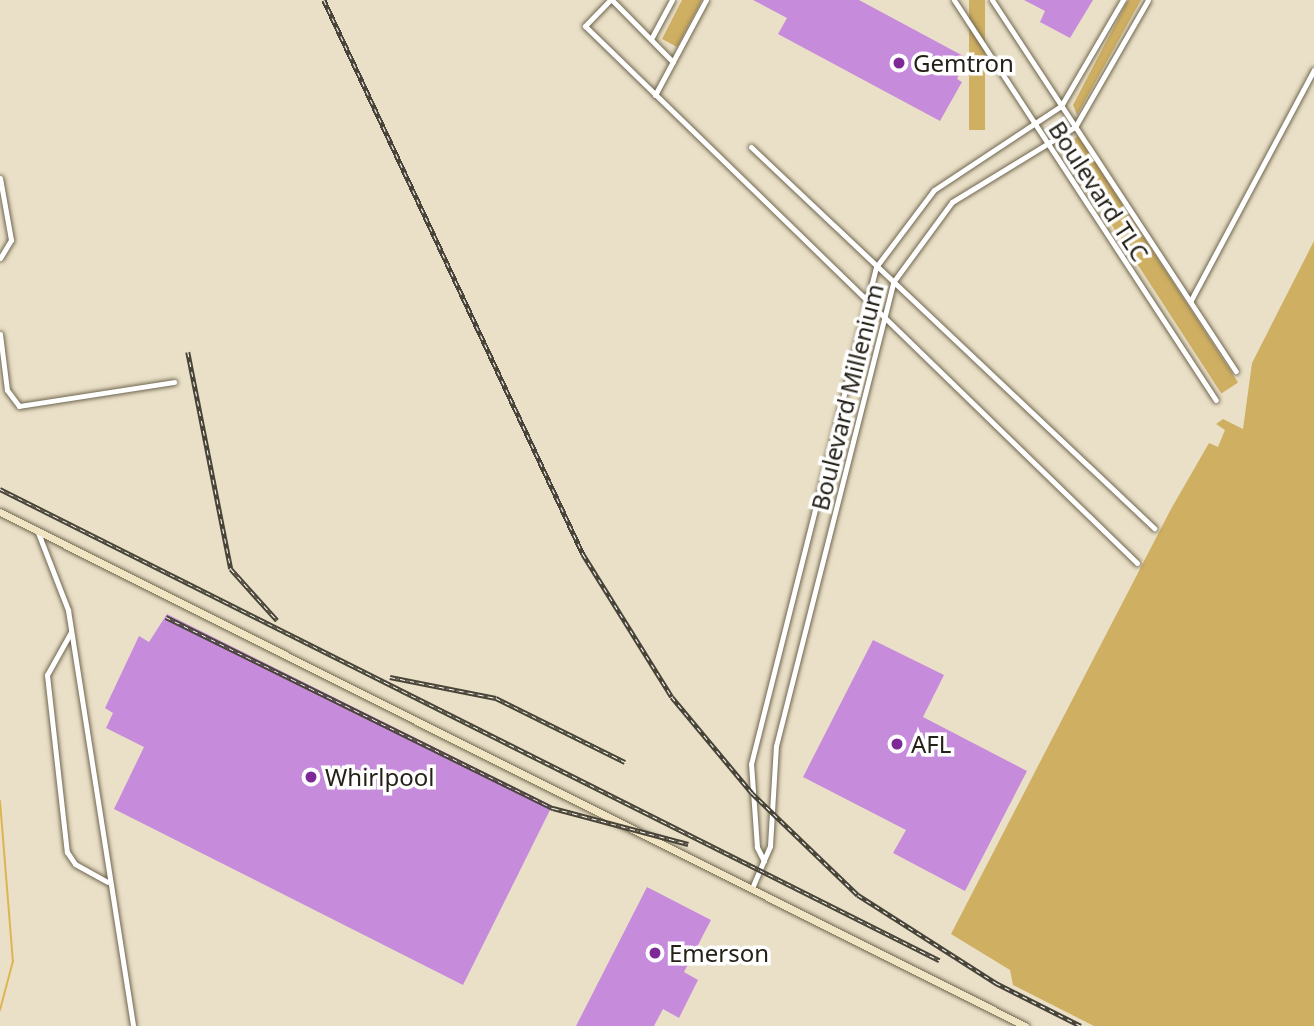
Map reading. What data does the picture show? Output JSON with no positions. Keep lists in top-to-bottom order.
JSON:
{
  "streets": {
    "street": ["Boulevard TLC", "Boulevard Millenium"]
  },
  "crossings": [
    ["Boulevard TLC", "Boulevard Millenium"]
  ],
  "places": [
    "Gemtron",
    "AFL",
    "Whirlpool",
    "Emerson"
  ]
}
